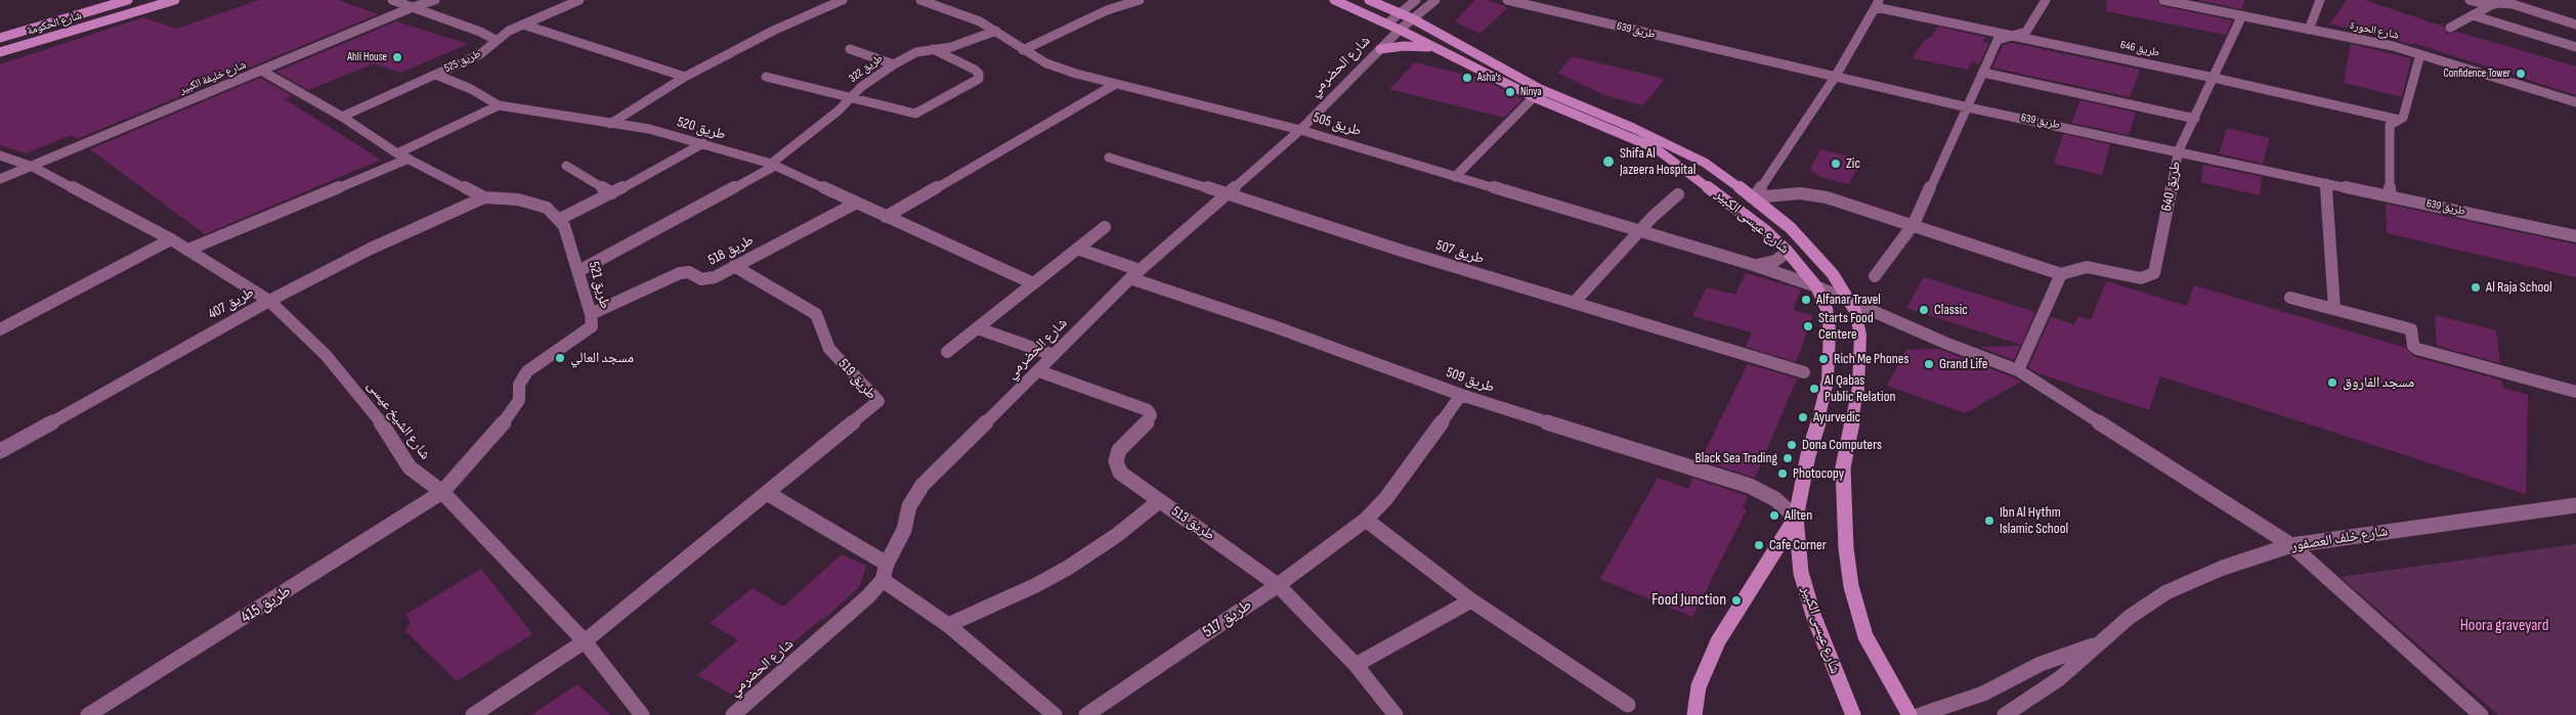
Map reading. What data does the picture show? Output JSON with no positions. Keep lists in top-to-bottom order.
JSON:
{
  "streets": {
    "main road": ["شارع الحكومة", "شارع عيسى الكبير"],
    "street": [
      "طريق 639",
      "شارع الحورة",
      "طريق 646",
      "طريق 525",
      "شارع الحضرمي",
      "طريق 322",
      "شارع خليفة الكبير",
      "طريق 505",
      "طريق 520",
      "طريق 640",
      "طريق 518",
      "طريق 507",
      "طريق 521",
      "طريق 407",
      "طريق 519",
      "طريق 509",
      "شارع الشيخ عيسى",
      "طريق 513",
      "شارع خلف العصفور",
      "طريق 415",
      "طريق 517"
    ]
  },
  "crossings": [
    ["طريق 639", "طريق 640"],
    ["شارع الحورة", "طريق 640"],
    ["طريق 646", "طريق 640"],
    ["طريق 525", "طريق 520"],
    ["شارع الحضرمي", "طريق 505"],
    ["شارع الحضرمي", "شارع عيسى الكبير"],
    ["شارع الحضرمي", "طريق 507"],
    ["شارع الحضرمي", "طريق 509"],
    ["شارع الحضرمي", "طريق 513"],
    ["طريق 322", "طريق 505"],
    ["طريق 322", "طريق 520"],
    ["طريق 322", "طريق 521"],
    ["شارع خليفة الكبير", "شارع الشيخ عيسى"],
    ["طريق 505", "شارع عيسى الكبير"],
    ["طريق 505", "شارع خلف العصفور"],
    ["طريق 520", "طريق 518"],
    ["شارع عيسى الكبير", "طريق 509"],
    ["طريق 518", "طريق 521"],
    ["طريق 518", "طريق 519"],
    ["طريق 521", "شارع الشيخ عيسى"],
    ["طريق 521", "طريق 415"],
    ["طريق 407", "شارع الشيخ عيسى"],
    ["طريق 519", "شارع الشيخ عيسى"],
    ["طريق 509", "طريق 517"],
    ["شارع الشيخ عيسى", "طريق 415"],
    ["طريق 513", "طريق 517"]
  ],
  "parks": ["Hoora graveyard"],
  "places": [
    "Ahli House",
    "Confidence Tower",
    "Asha's",
    "Ninya",
    "Shifa Al Jazeera Hospital",
    "Zic",
    "Al Raja School",
    "Alfanar Travel",
    "Classic",
    "Starts Food Centere",
    "مسجد العالي",
    "Rich Me Phones",
    "Grand Life",
    "مسجد الفاروق",
    "Al Qabas Public Relation",
    "Ayurvedic",
    "Dona Computers",
    "Black Sea Trading",
    "Photocopy",
    "Allten",
    "Ibn Al Hythm Islamic School",
    "Cafe Corner",
    "Food Junction"
  ]
}
